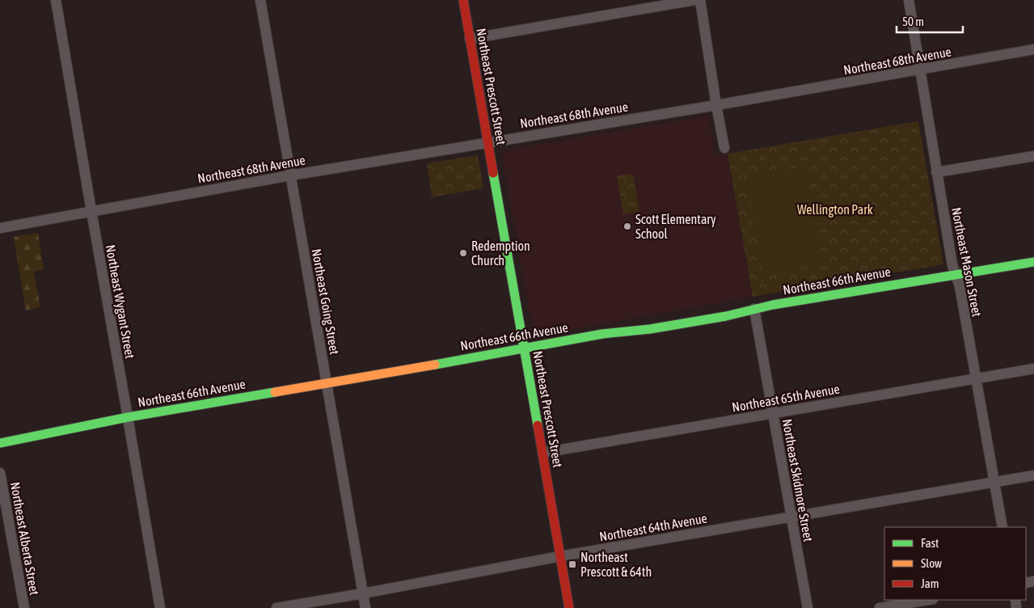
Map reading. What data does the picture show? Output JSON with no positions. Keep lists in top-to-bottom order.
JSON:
{
  "streets": {
    "street": [
      "Northeast 68th Avenue",
      "Northeast Prescott Street",
      "Northeast Mason Street",
      "Northeast 66th Avenue",
      "Northeast Wygant Street",
      "Northeast Going Street",
      "Northeast 65th Avenue",
      "Northeast Skidmore Street",
      "Northeast 64th Avenue",
      "Northeast Alberta Street"
    ]
  },
  "crossings": [
    ["Northeast 68th Avenue", "Northeast Prescott Street"],
    ["Northeast 68th Avenue", "Northeast Mason Street"],
    ["Northeast 68th Avenue", "Northeast Wygant Street"],
    ["Northeast 68th Avenue", "Northeast Going Street"],
    ["Northeast Prescott Street", "Northeast 66th Avenue"],
    ["Northeast Prescott Street", "Northeast 65th Avenue"],
    ["Northeast Prescott Street", "Northeast 64th Avenue"],
    ["Northeast Mason Street", "Northeast 66th Avenue"],
    ["Northeast Mason Street", "Northeast 65th Avenue"],
    ["Northeast Mason Street", "Northeast 64th Avenue"],
    ["Northeast 66th Avenue", "Northeast Wygant Street"],
    ["Northeast 66th Avenue", "Northeast Going Street"],
    ["Northeast 66th Avenue", "Northeast Skidmore Street"],
    ["Northeast Going Street", "Northeast 64th Avenue"],
    ["Northeast 65th Avenue", "Northeast Skidmore Street"],
    ["Northeast Skidmore Street", "Northeast 64th Avenue"]
  ],
  "parks": ["Wellington Park"],
  "places": {
    "other": ["Scott Elementary School", "Redemption Church"],
    "transit": ["Northeast Prescott & 64th"]
  },
  "legend": ["Fast", "Slow", "Jam"],
  "scale_bar": "50 m"
}
